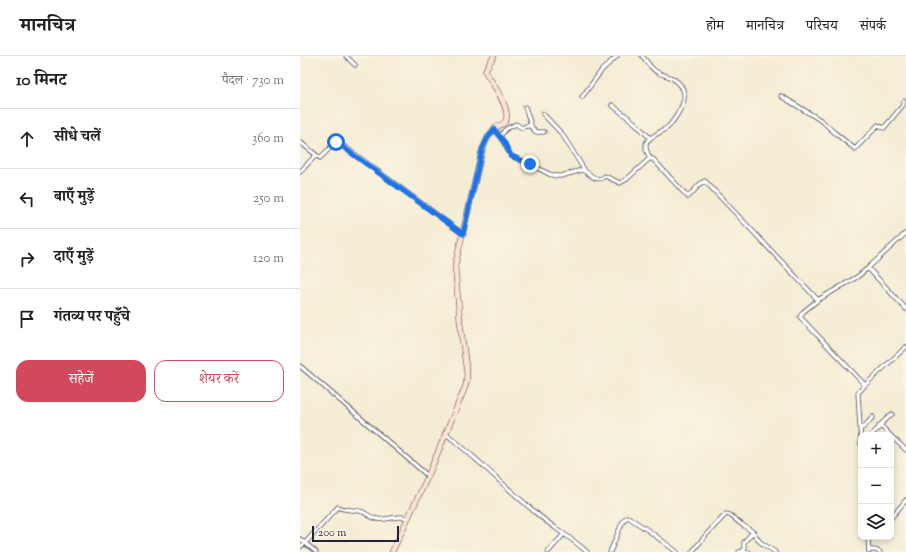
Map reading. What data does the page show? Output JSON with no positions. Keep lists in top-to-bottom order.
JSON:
{
  "scale_bar": "200 m",
  "page": {
    "header": "मानचित्र",
    "nav": [
      "होम",
      "मानचित्र",
      "परिचय",
      "संपर्क"
    ],
    "heading": ["10 मिनट", "पैदल · 730 m"],
    "list": [
      ["सीधे चलें", "360 m"],
      ["बाएँ मुड़ें", "250 m"],
      ["दाएँ मुड़ें", "120 m"],
      "गंतव्य पर पहुँचे"
    ],
    "buttons": ["सहेजें", "शेयर करें"],
    "map_buttons": ["+", "−"],
    "scale": "200 m"
  }
}
